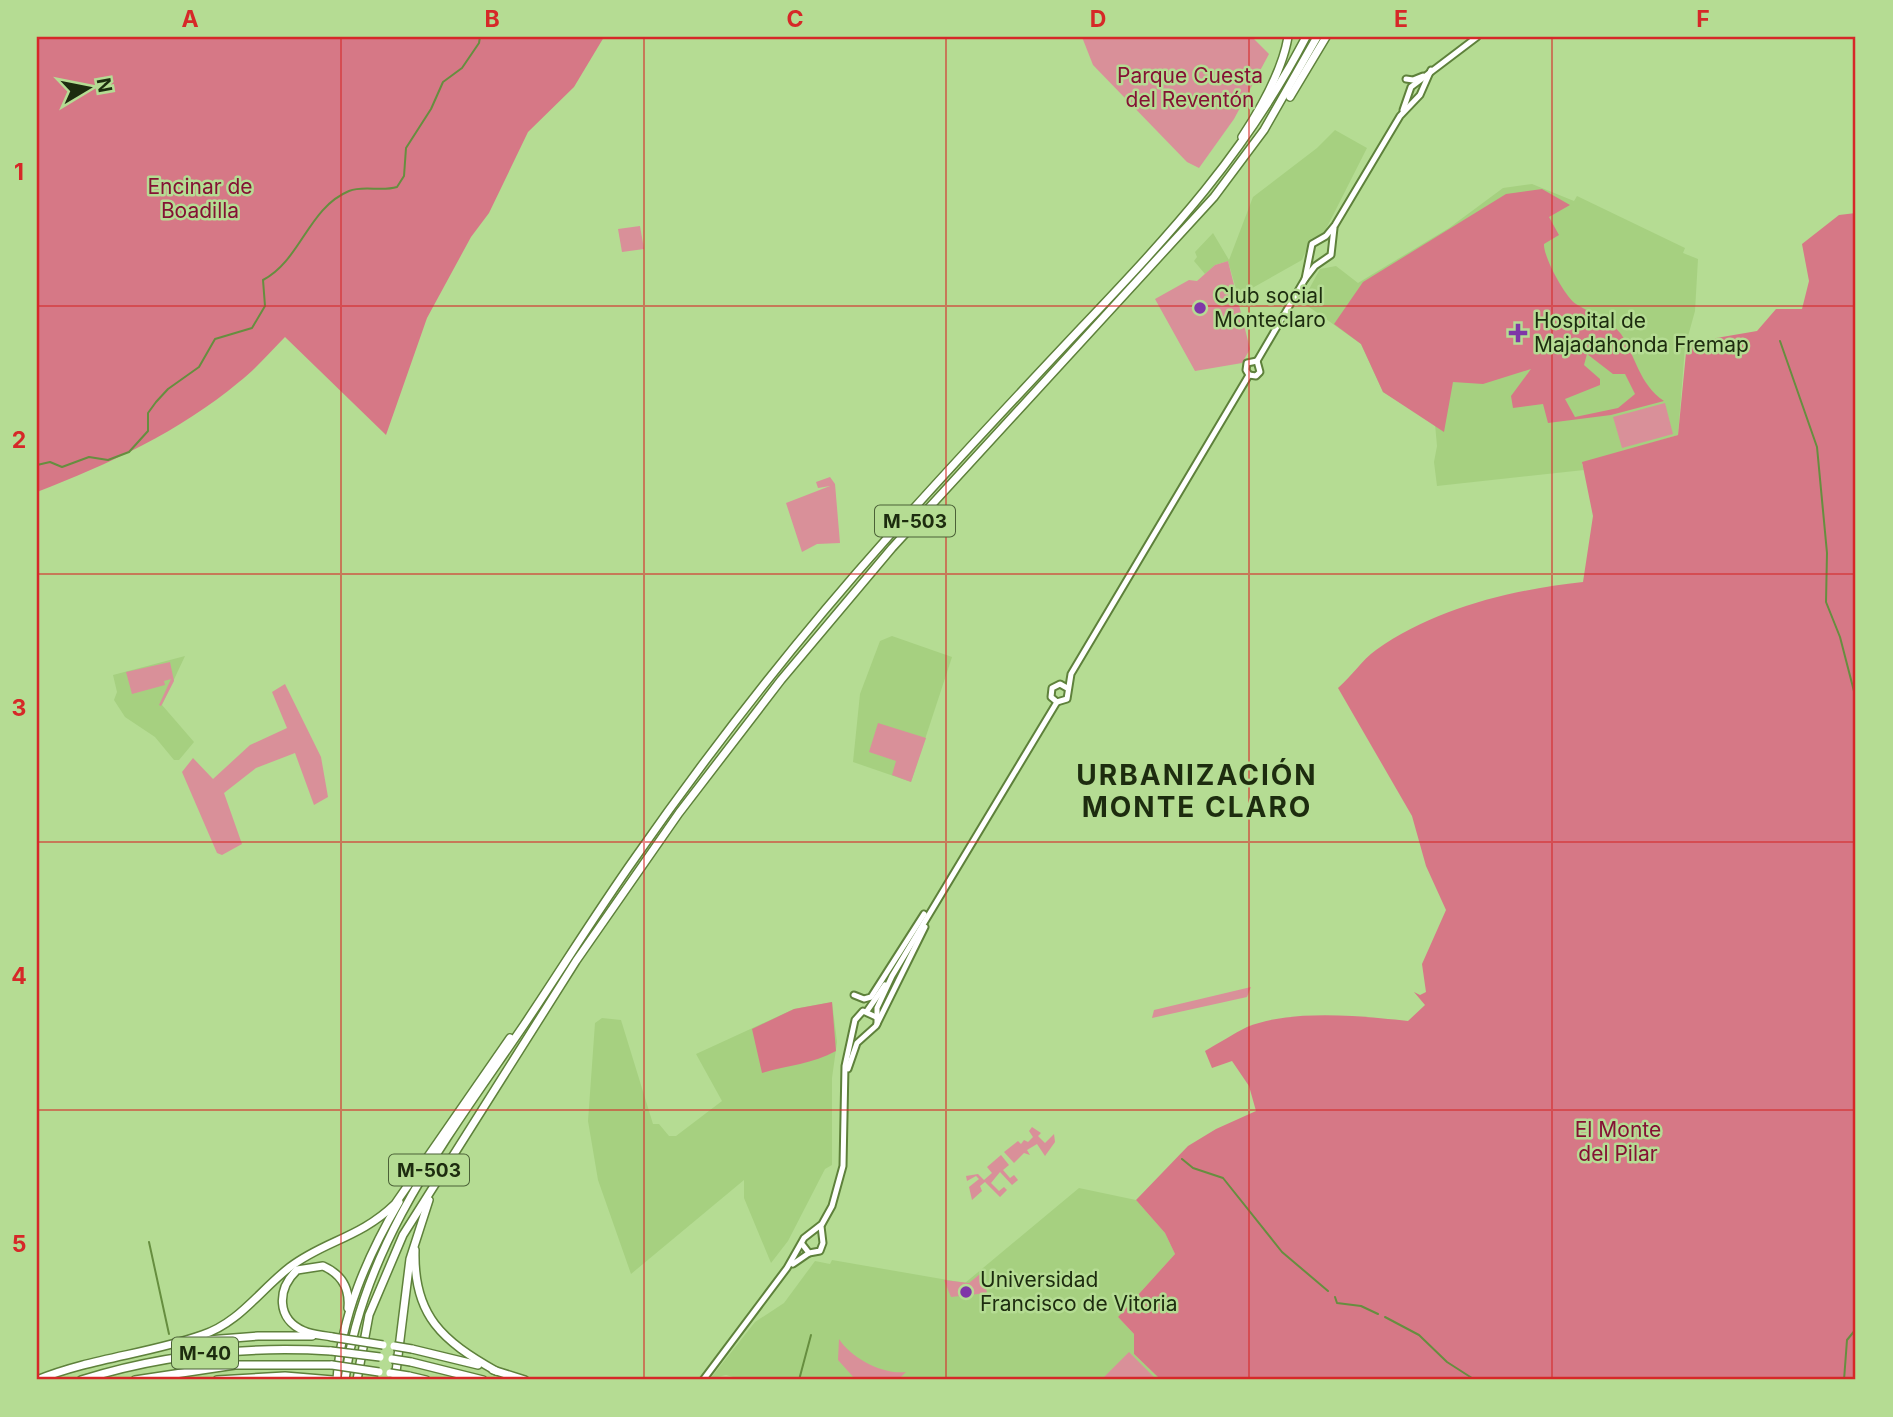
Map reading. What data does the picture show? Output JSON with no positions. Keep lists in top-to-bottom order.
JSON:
{
  "streets": {
    "highway": ["M-503", "M-40"]
  },
  "districts": ["URBANIZACIÓN MONTE CLARO"],
  "parks": ["Parque Cuesta del Reventón", "Encinar de Boadilla", "El Monte del Pilar"],
  "places": {
    "other": ["Club social Monteclaro", "Universidad Francisco de Vitoria"],
    "health": ["Hospital de Majadahonda Fremap"]
  },
  "north": "right",
  "grid": {
    "columns": [
      "A",
      "B",
      "C",
      "D",
      "E",
      "F"
    ],
    "rows": [
      "1",
      "2",
      "3",
      "4",
      "5"
    ]
  }
}
